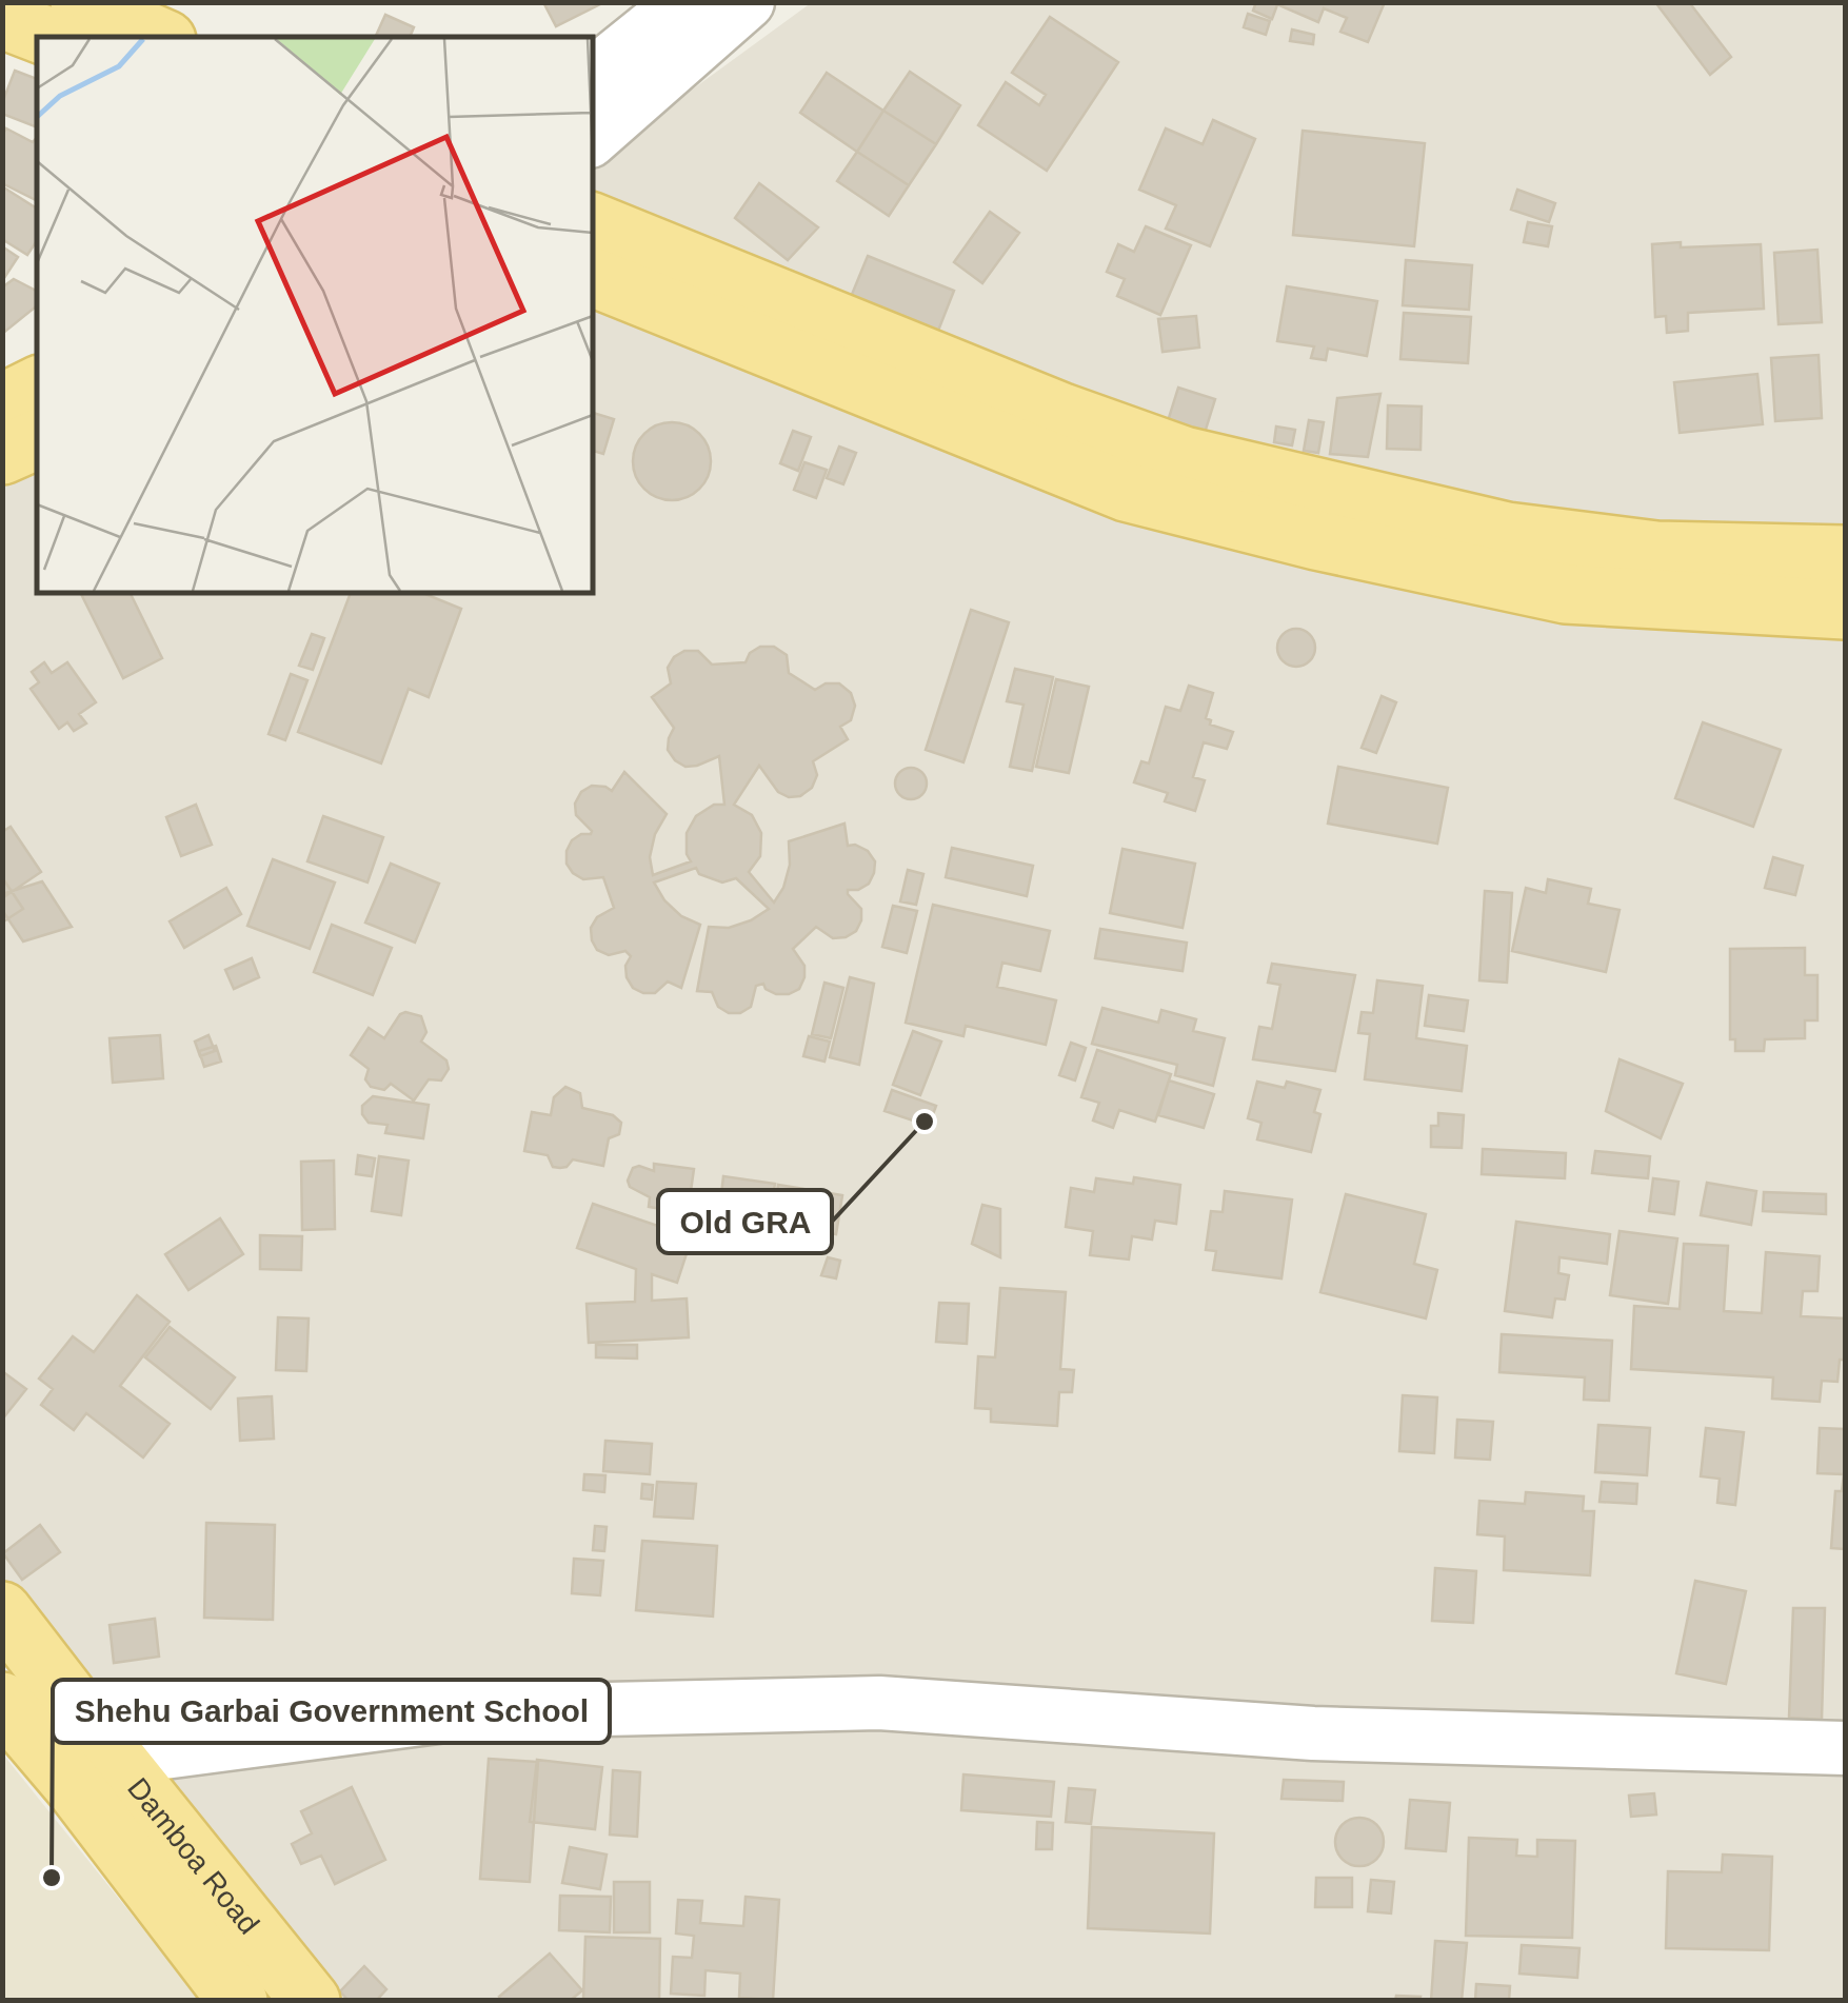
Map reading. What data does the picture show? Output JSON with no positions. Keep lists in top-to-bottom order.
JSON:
{
  "streets": {
    "main road": ["Damboa Road"]
  },
  "places": ["Old GRA", "Shehu Garbai Government School"]
}
